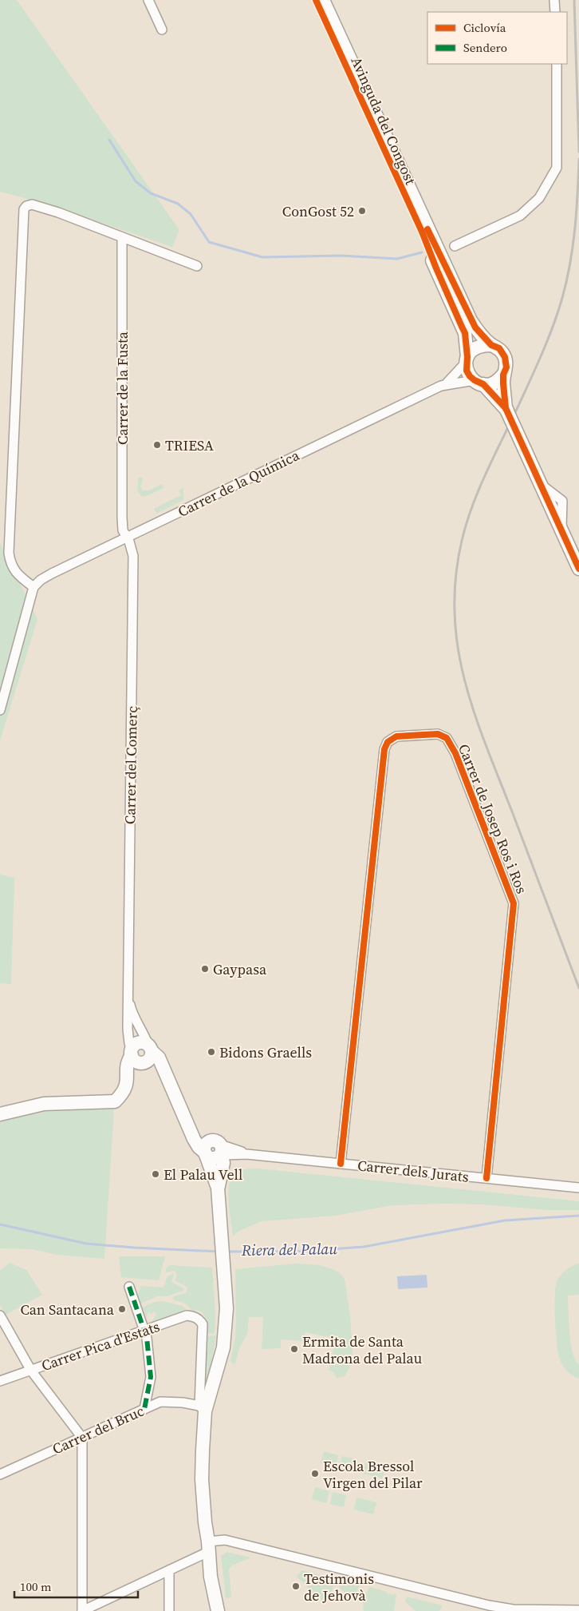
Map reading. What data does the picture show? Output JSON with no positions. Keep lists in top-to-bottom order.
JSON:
{
  "streets": {
    "main road": ["Avinguda del Congost", "Carrer del Comerç"],
    "street": [
      "Carrer de la Fusta",
      "Carrer de la Química",
      "Carrer de Josep Ros i Ros",
      "Carrer dels Jurats",
      "Carrer Pica d'Estats",
      "Carrer del Bruc"
    ]
  },
  "crossings": [
    ["Carrer de la Fusta", "Carrer de la Química"],
    ["Carrer de la Fusta", "Carrer del Comerç"],
    ["Carrer de la Química", "Carrer del Comerç"],
    ["Carrer de Josep Ros i Ros", "Carrer dels Jurats"],
    ["Carrer Pica d'Estats", "Carrer del Bruc"]
  ],
  "water": ["Riera del Palau"],
  "places": [
    "ConGost 52",
    "TRIESA",
    "Gaypasa",
    "Bidons Graells",
    "El Palau Vell",
    "Can Santacana",
    "Ermita de Santa Madrona del Palau",
    "Escola Bressol Virgen del Pilar",
    "Testimonis de Jehovà"
  ],
  "legend": ["Ciclovía", "Sendero"],
  "scale_bar": "100 m"
}
